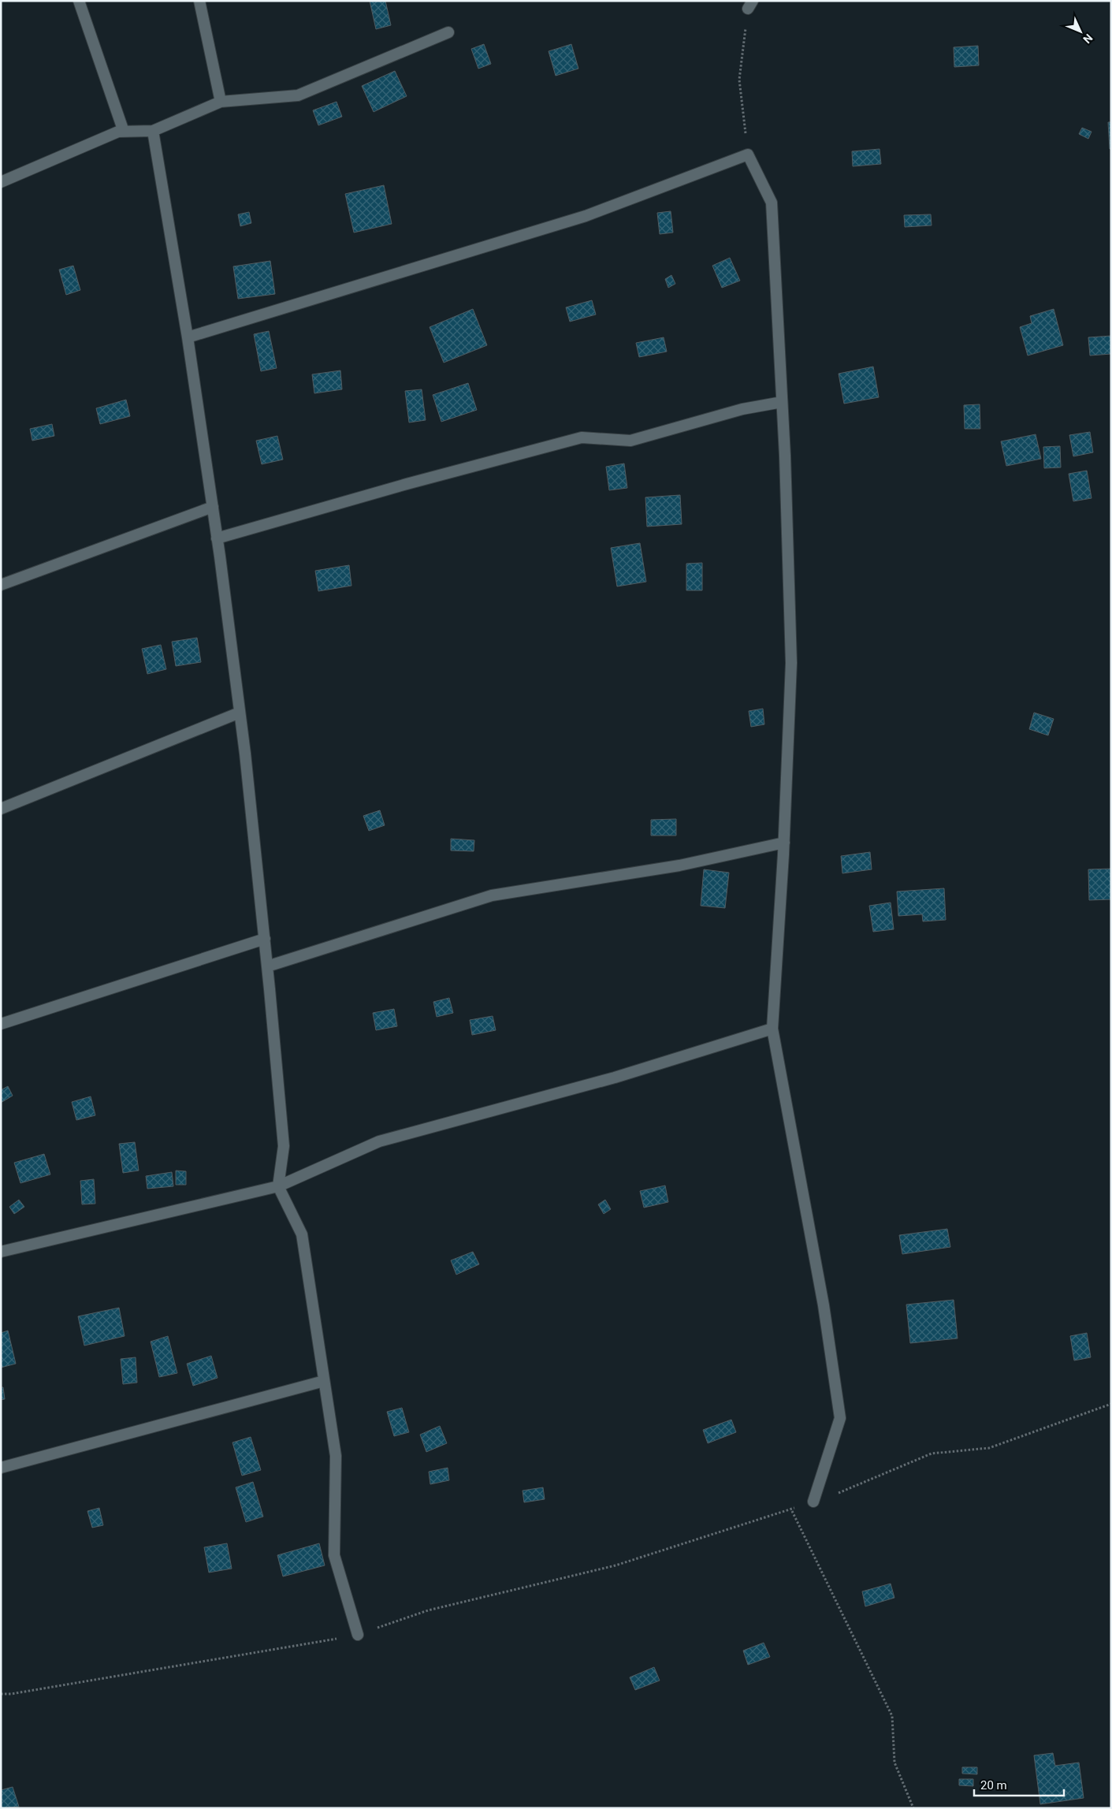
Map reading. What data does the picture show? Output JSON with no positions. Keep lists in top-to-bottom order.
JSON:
{
  "scale_bar": "20 m",
  "north": "bottom right"
}
